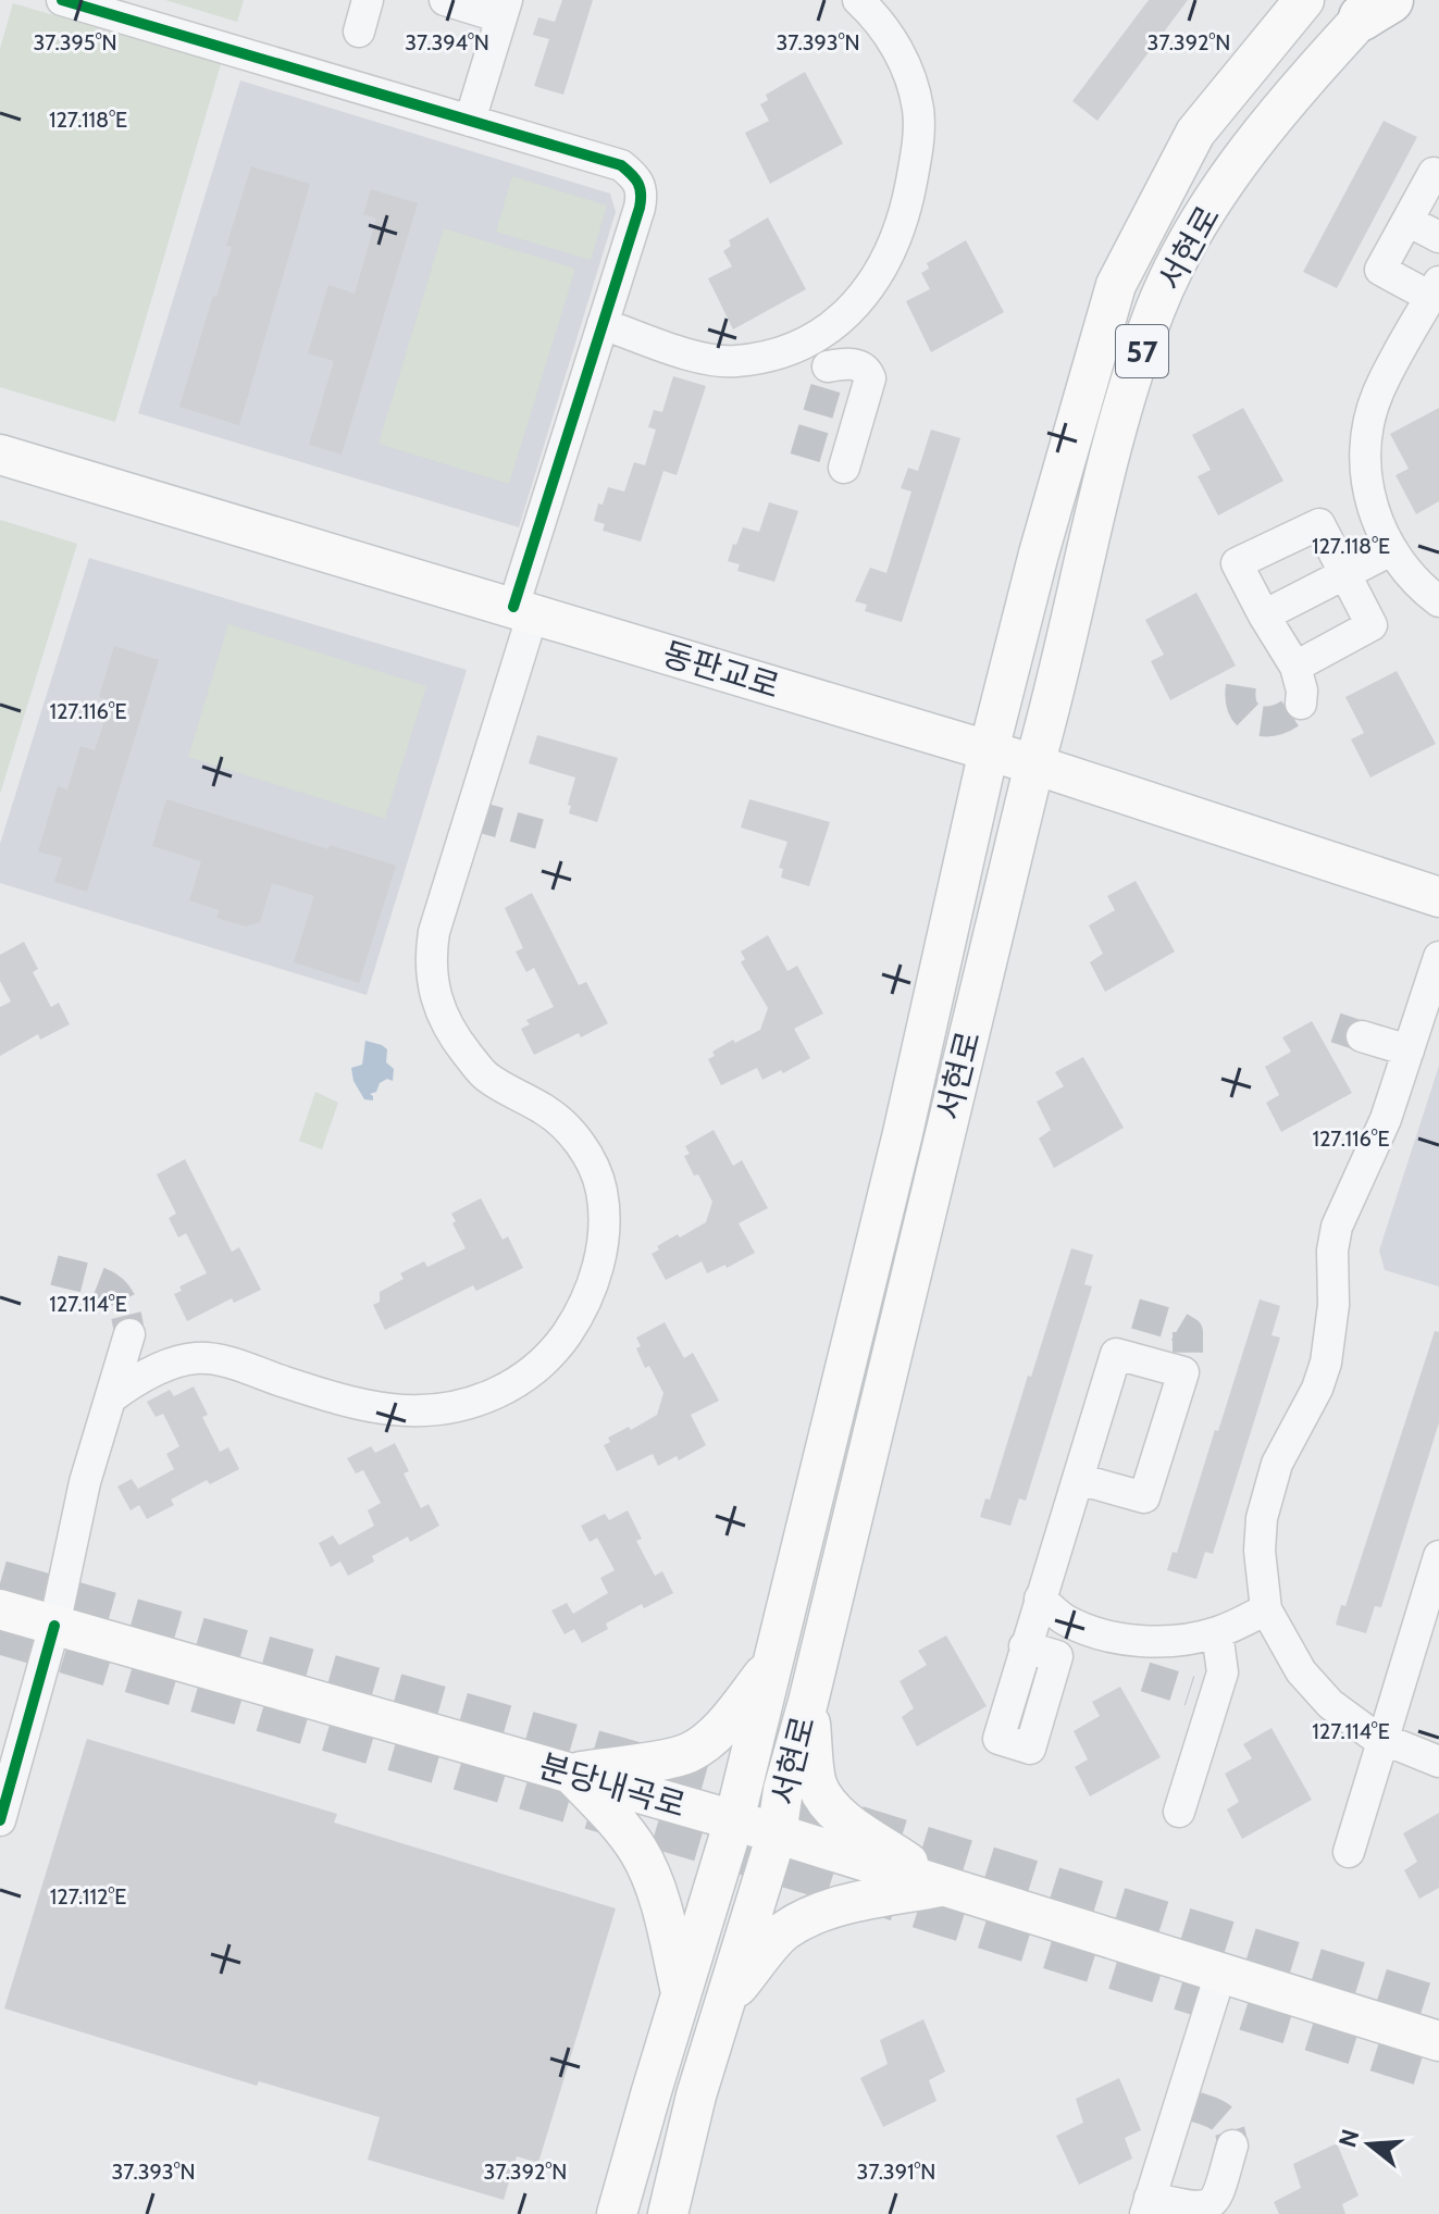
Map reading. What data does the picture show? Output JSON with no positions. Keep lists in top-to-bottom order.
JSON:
{
  "streets": {
    "main road": [
      "서현로",
      "57",
      "동판교로",
      "분당내곡로"
    ]
  },
  "crossings": [
    ["서현로", "동판교로"],
    ["서현로", "분당내곡로"]
  ],
  "north": "left",
  "coordinates": [
    "37.395°N",
    "37.394°N",
    "37.393°N",
    "37.392°N",
    "127.118°E",
    "127.116°E",
    "127.114°E",
    "127.112°E",
    "37.391°N"
  ]
}
